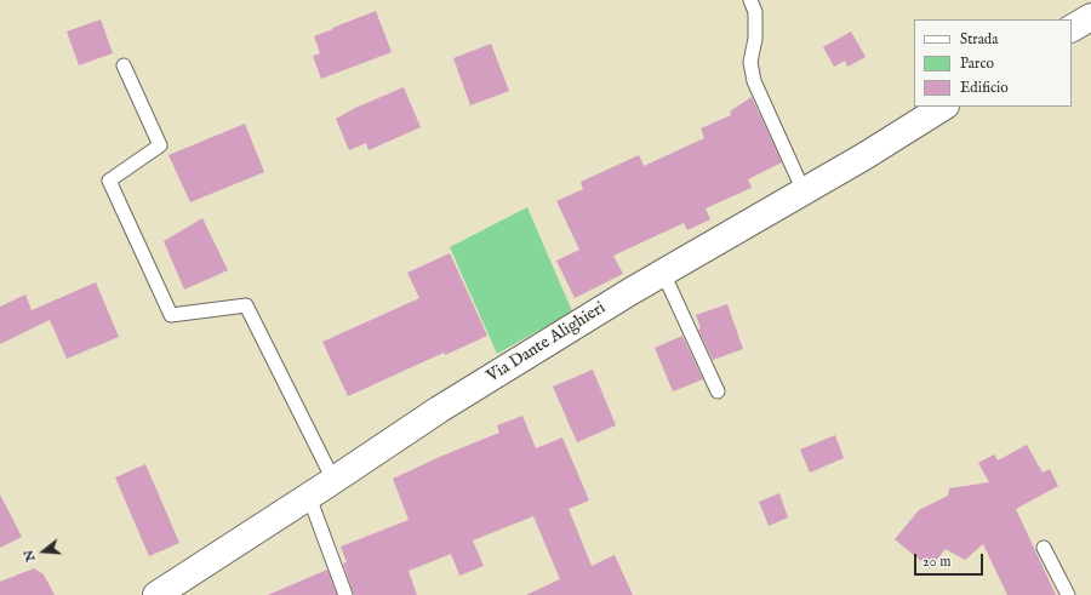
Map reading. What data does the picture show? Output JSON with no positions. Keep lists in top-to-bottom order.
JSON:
{
  "streets": {
    "street": ["Via Dante Alighieri"]
  },
  "legend": ["Strada", "Parco", "Edificio"],
  "scale_bar": "20 m",
  "north": "left"
}
